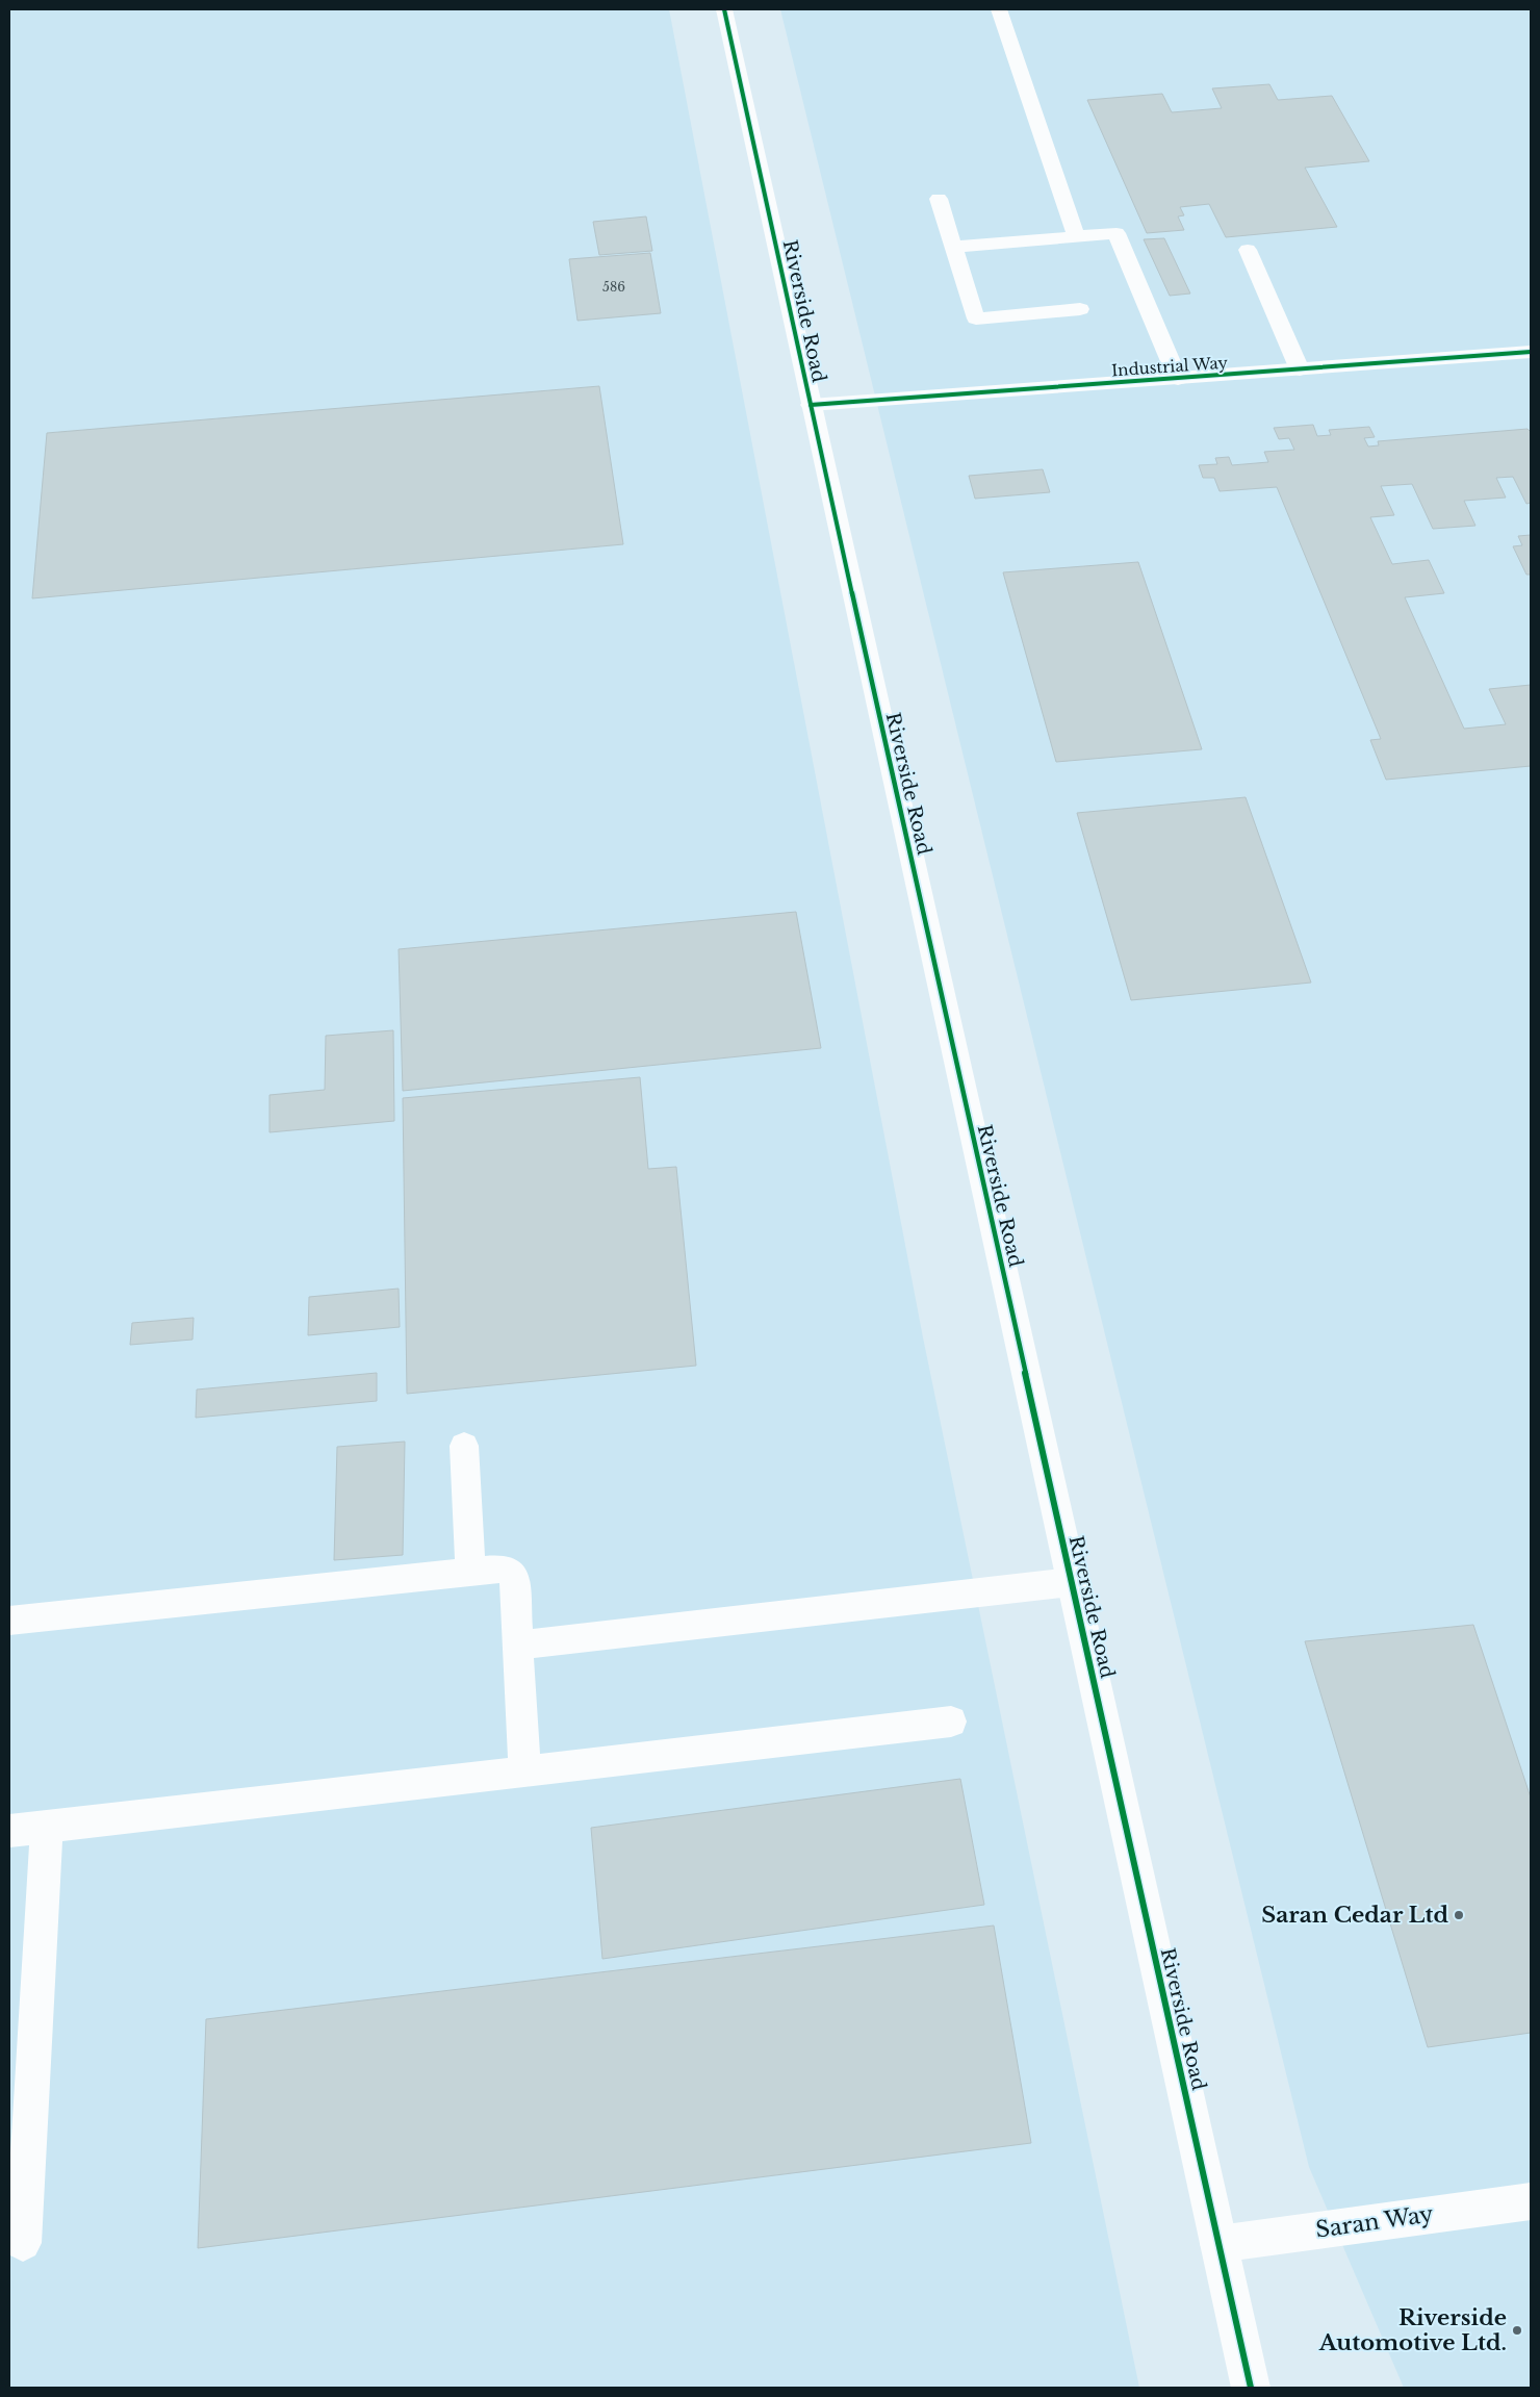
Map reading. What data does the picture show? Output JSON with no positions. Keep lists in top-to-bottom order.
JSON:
{
  "streets": {
    "street": ["Riverside Road", "Industrial Way", "Saran Way"]
  },
  "crossings": [
    ["Riverside Road", "Industrial Way"],
    ["Riverside Road", "Saran Way"]
  ],
  "places": ["Saran Cedar Ltd", "Riverside Automotive Ltd."],
  "house_numbers": ["586"]
}
